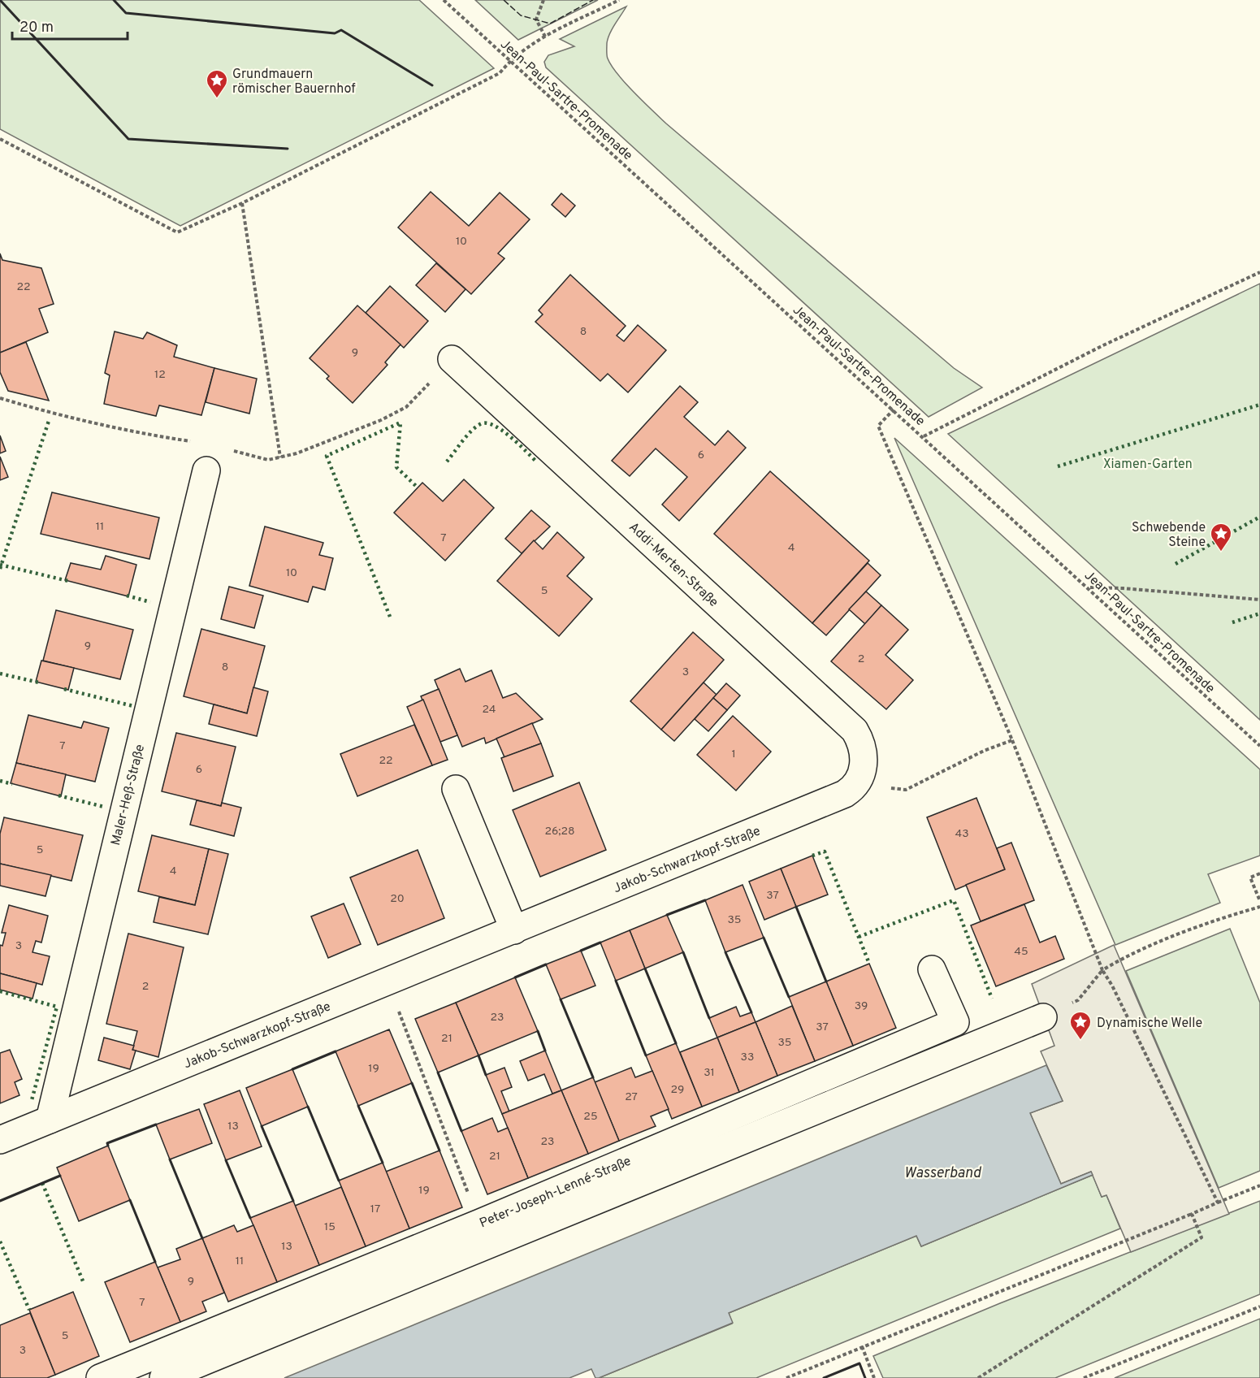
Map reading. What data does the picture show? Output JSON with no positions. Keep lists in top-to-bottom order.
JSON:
{
  "streets": {
    "street": [
      "Addi-Merten-Straße",
      "Maler-Heß-Straße",
      "Jakob-Schwarzkopf-Straße",
      "Peter-Joseph-Lenné-Straße"
    ],
    "path": ["Jean-Paul-Sartre-Promenade"]
  },
  "crossings": [
    ["Addi-Merten-Straße", "Jakob-Schwarzkopf-Straße"],
    ["Maler-Heß-Straße", "Jakob-Schwarzkopf-Straße"]
  ],
  "water": ["Wasserband"],
  "parks": ["Xiamen-Garten"],
  "places": {
    "place": ["Grundmauern römischer Bauernhof", "Schwebende Steine", "Dynamische Welle"]
  },
  "house_numbers": [
    "10",
    "22",
    "8",
    "9",
    "12",
    "6",
    "11",
    "7",
    "4",
    "10",
    "5",
    "9",
    "2",
    "8",
    "3",
    "24",
    "7",
    "1",
    "22",
    "6",
    "26;28",
    "43",
    "5",
    "4",
    "37",
    "20",
    "35",
    "3",
    "45",
    "2",
    "39",
    "23",
    "37",
    "21",
    "35",
    "33",
    "19",
    "31",
    "29",
    "27",
    "25",
    "13",
    "23",
    "21",
    "19",
    "17",
    "15",
    "13",
    "11",
    "9",
    "7",
    "5",
    "3"
  ],
  "scale_bar": "20 m"
}
